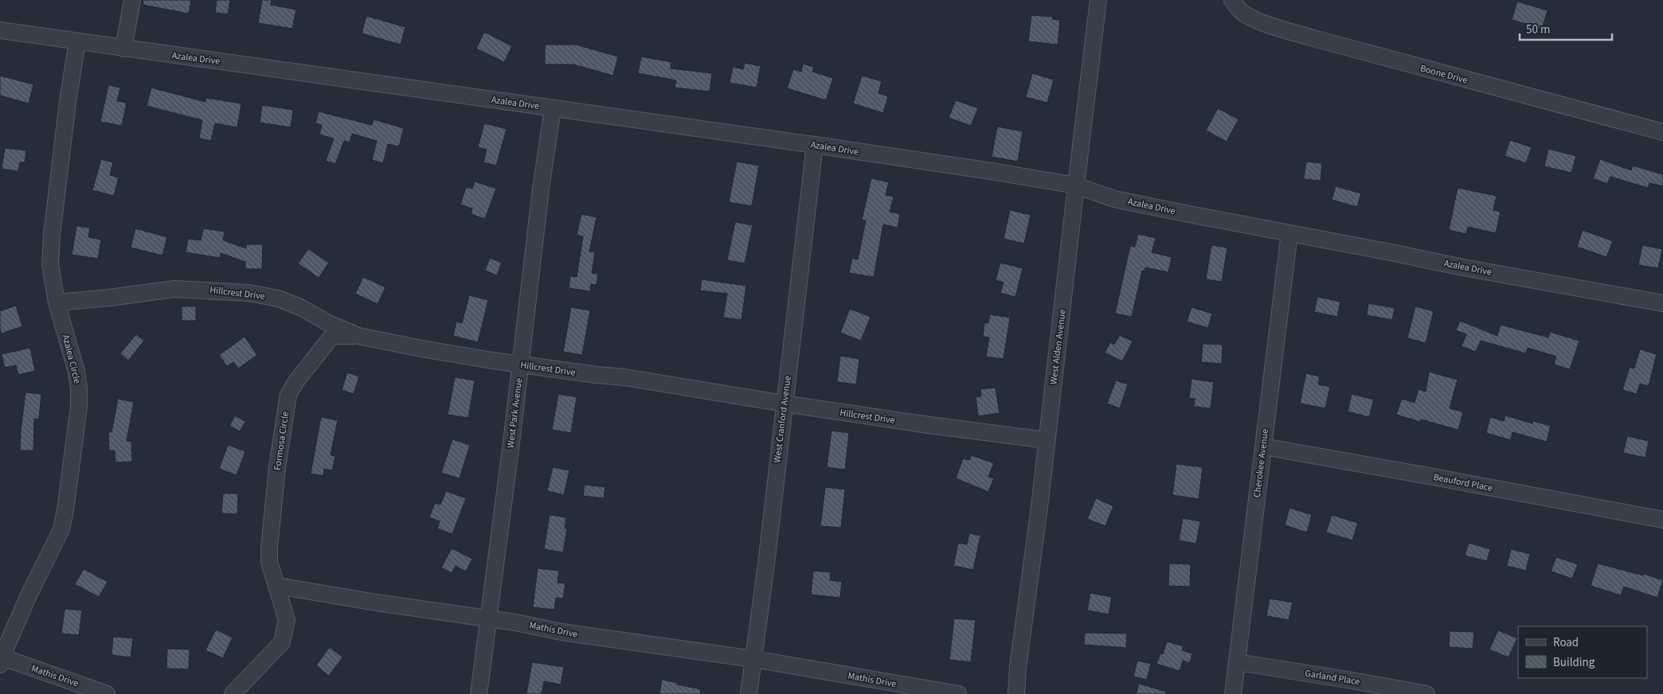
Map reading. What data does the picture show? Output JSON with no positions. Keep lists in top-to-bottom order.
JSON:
{
  "streets": {
    "street": [
      "Azalea Drive",
      "Boone Drive",
      "Hillcrest Drive",
      "West Alden Avenue",
      "Azalea Circle",
      "West Park Avenue",
      "West Cranford Avenue",
      "Formosa Circle",
      "Cherokee Avenue",
      "Beauford Place",
      "Mathis Drive",
      "Garland Place"
    ]
  },
  "crossings": [
    ["Azalea Drive", "West Alden Avenue"],
    ["Azalea Drive", "Azalea Circle"],
    ["Azalea Drive", "West Park Avenue"],
    ["Azalea Drive", "West Cranford Avenue"],
    ["Azalea Drive", "Cherokee Avenue"],
    ["Hillcrest Drive", "West Alden Avenue"],
    ["Hillcrest Drive", "Azalea Circle"],
    ["Hillcrest Drive", "West Park Avenue"],
    ["Hillcrest Drive", "West Cranford Avenue"],
    ["Hillcrest Drive", "Formosa Circle"],
    ["Azalea Circle", "Mathis Drive"],
    ["West Park Avenue", "Mathis Drive"],
    ["West Cranford Avenue", "Mathis Drive"],
    ["Formosa Circle", "Mathis Drive"],
    ["Cherokee Avenue", "Beauford Place"],
    ["Cherokee Avenue", "Garland Place"]
  ],
  "legend": ["Road", "Building"],
  "scale_bar": "50 m"
}
